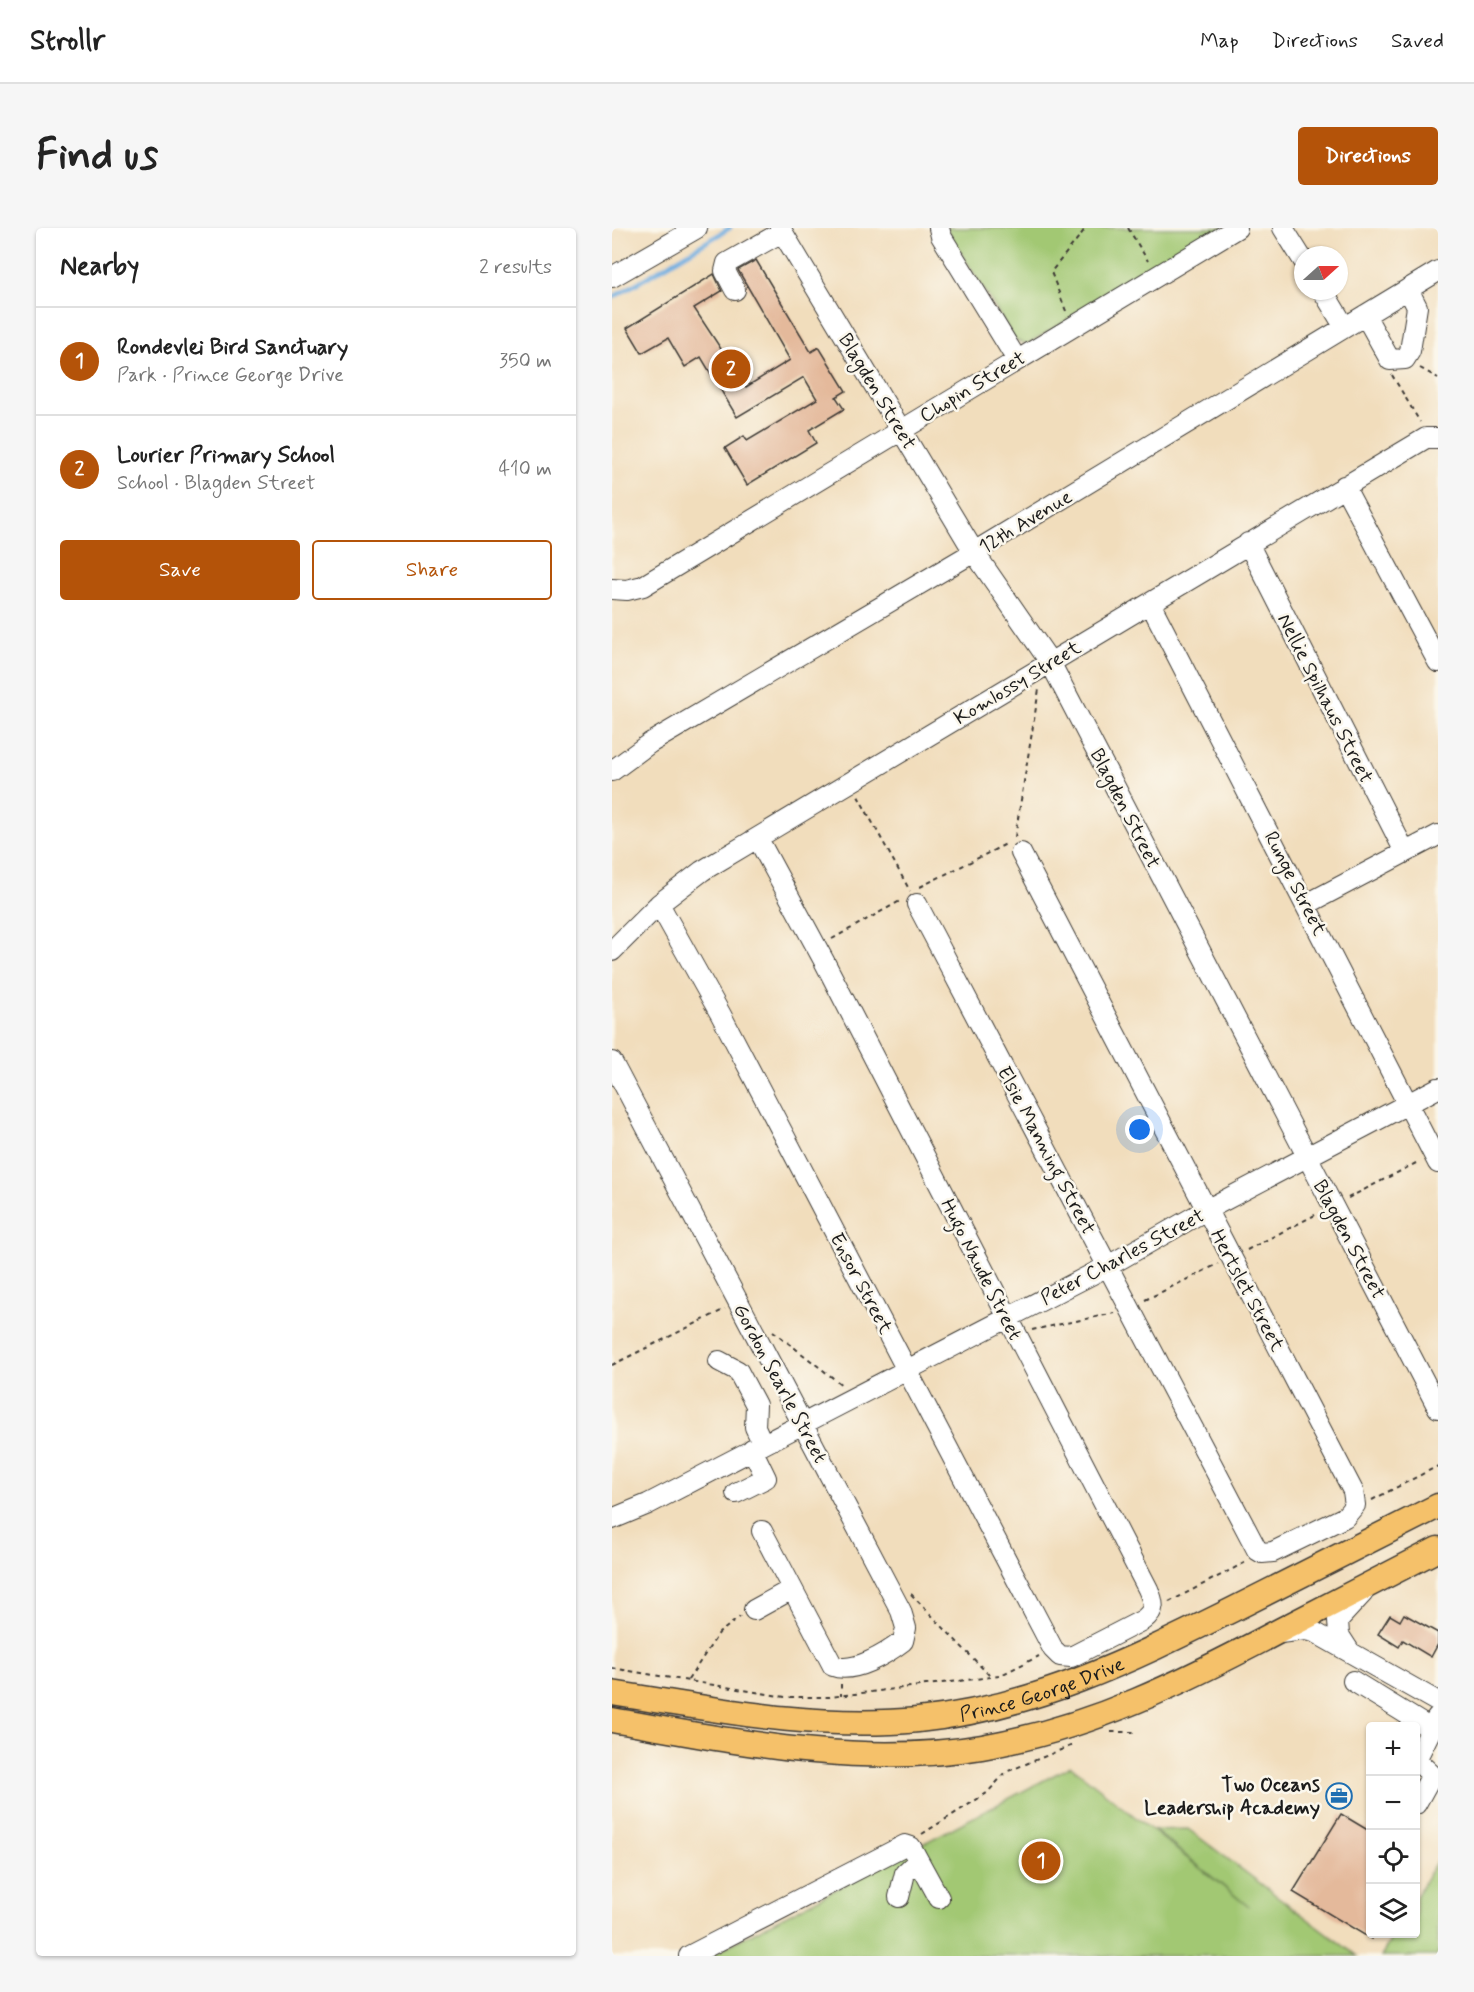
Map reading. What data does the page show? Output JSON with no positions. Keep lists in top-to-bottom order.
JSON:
{
  "streets": {
    "main road": ["Prince George Drive"],
    "street": [
      "Chopin Street",
      "Blagden Street",
      "12th Avenue",
      "Komlossy Street",
      "Nellie Spilhaus Street",
      "Runge Street",
      "Elsie Manning Street",
      "Peter Charles Street",
      "Hugo Naude Street",
      "Ensor Street",
      "Hertslet Street",
      "Gordon Searle Street"
    ]
  },
  "crossings": [
    ["Chopin Street", "Blagden Street"],
    ["Blagden Street", "12th Avenue"],
    ["Blagden Street", "Komlossy Street"],
    ["Blagden Street", "Peter Charles Street"],
    ["Komlossy Street", "Nellie Spilhaus Street"],
    ["Komlossy Street", "Runge Street"],
    ["Komlossy Street", "Hugo Naude Street"],
    ["Komlossy Street", "Ensor Street"],
    ["Runge Street", "Peter Charles Street"],
    ["Elsie Manning Street", "Peter Charles Street"],
    ["Elsie Manning Street", "Hertslet Street"],
    ["Peter Charles Street", "Hugo Naude Street"],
    ["Peter Charles Street", "Ensor Street"],
    ["Peter Charles Street", "Hertslet Street"],
    ["Peter Charles Street", "Gordon Searle Street"],
    ["Hugo Naude Street", "Ensor Street"]
  ],
  "places": {
    "office": ["Two Oceans Leadership Academy"]
  },
  "north": "right",
  "page": {
    "header": "Strollr",
    "nav": ["Map", "Directions", "Saved"],
    "buttons": [
      "Directions",
      ["Save", "Share"]
    ],
    "title": "Find us",
    "heading": ["Nearby", "2 results"],
    "list": [
      {
        "mark": "1",
        "name": "Rondevlei Bird Sanctuary",
        "note": "Park · Prince George Drive",
        "value": "350 m"
      },
      {
        "mark": "2",
        "name": "Lourier Primary School",
        "note": "School · Blagden Street",
        "value": "410 m"
      }
    ],
    "pins": ["2", "1"],
    "map_buttons": ["+", "−"]
  }
}
